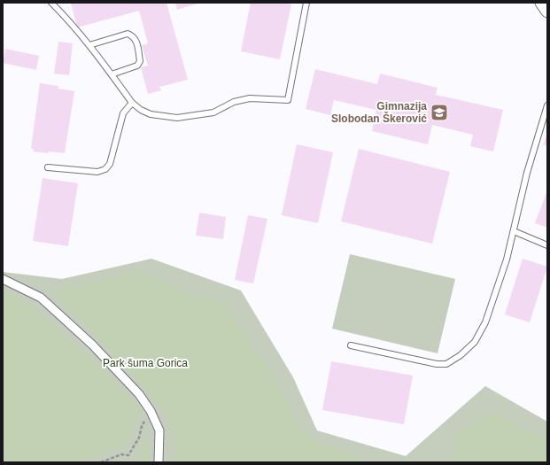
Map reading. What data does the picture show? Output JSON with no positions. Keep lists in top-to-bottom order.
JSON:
{
  "parks": ["Park šuma Gorica"],
  "places": {
    "school or university": ["Gimnazija Slobodan Škerović"]
  }
}
